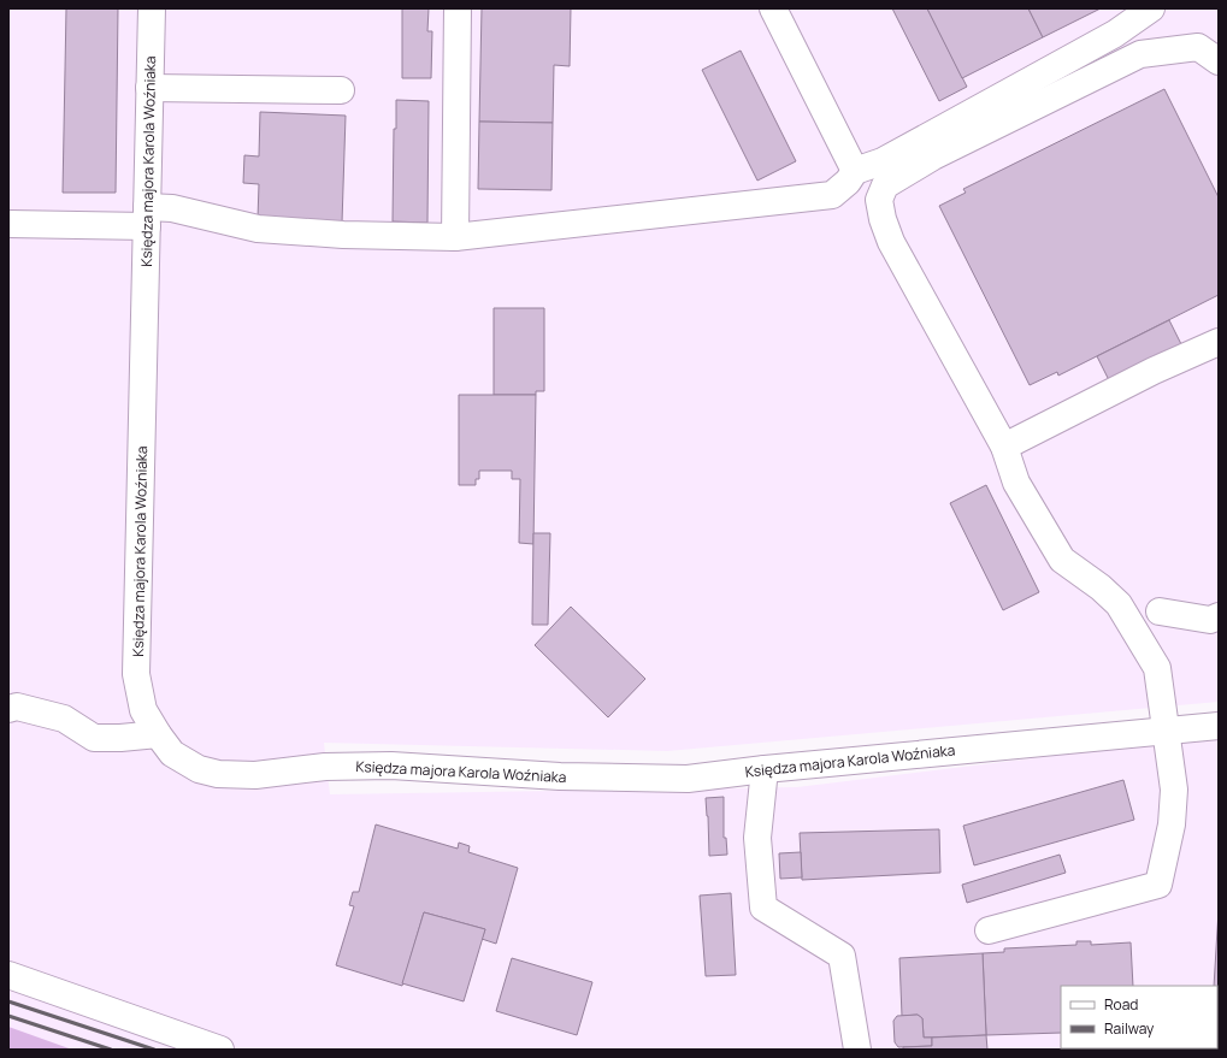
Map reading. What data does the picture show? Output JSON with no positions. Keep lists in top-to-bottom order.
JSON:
{
  "streets": {
    "street": ["Księdza majora Karola Woźniaka"]
  },
  "legend": ["Road", "Railway"]
}
